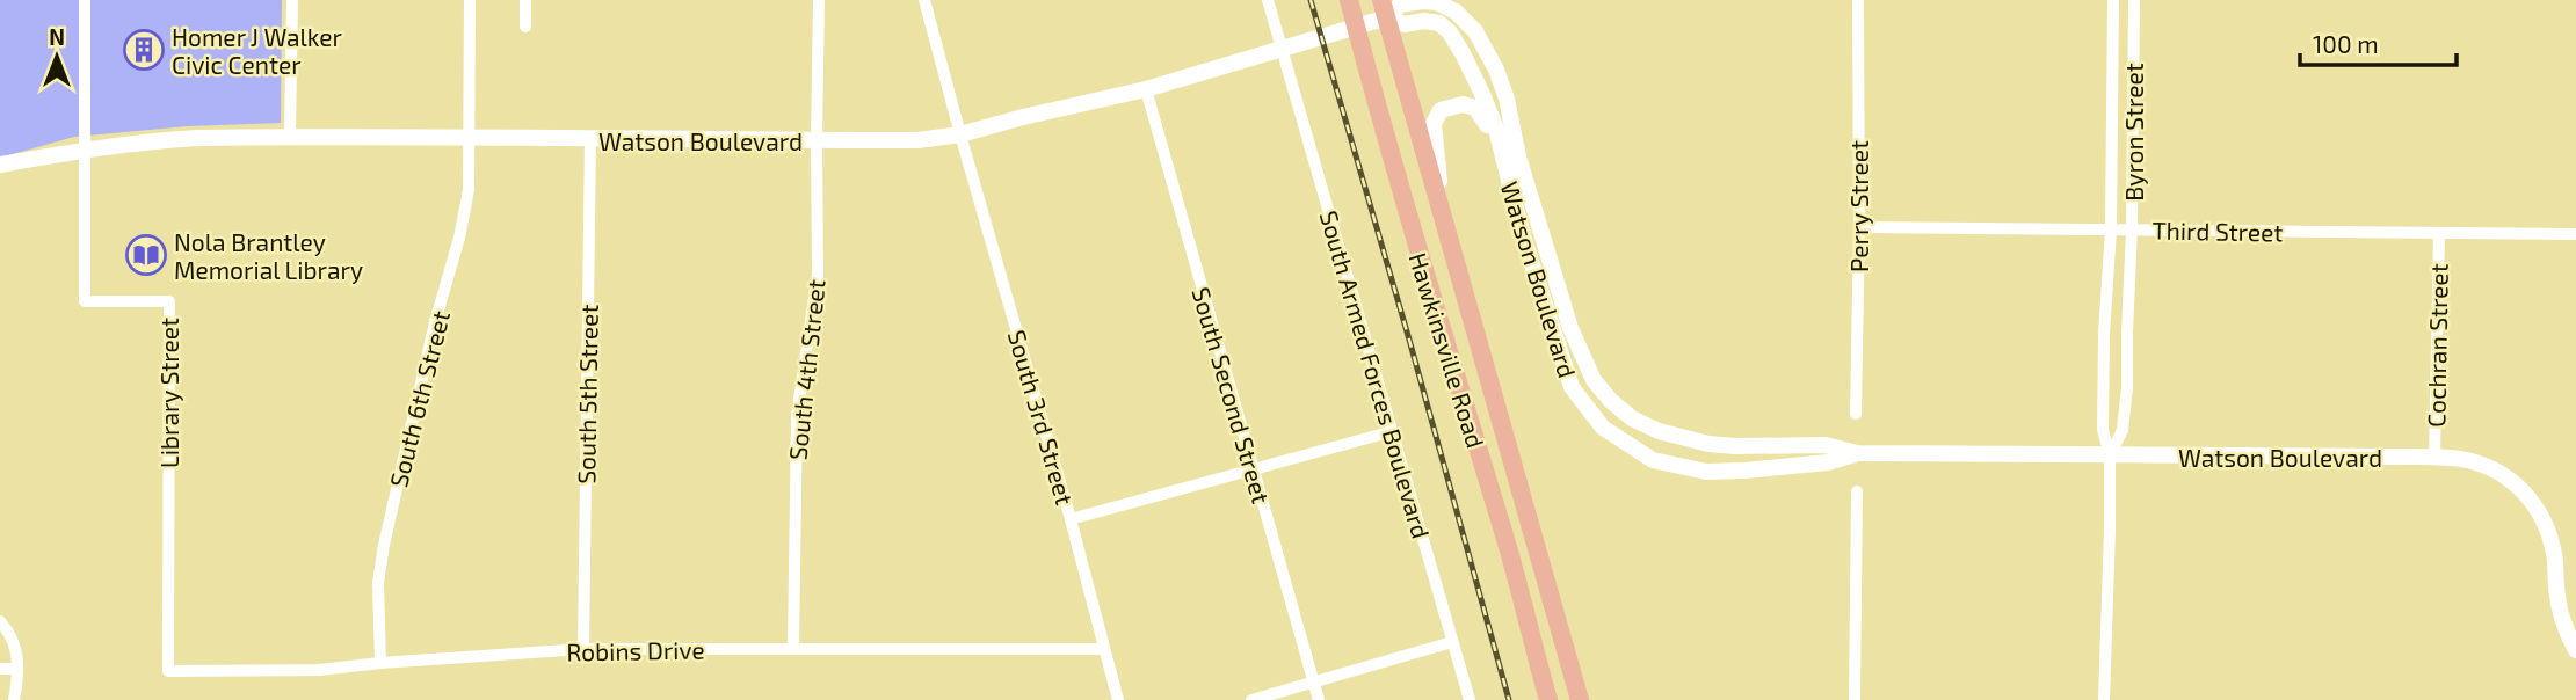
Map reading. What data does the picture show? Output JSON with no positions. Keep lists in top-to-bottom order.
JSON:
{
  "streets": {
    "main road": ["Hawkinsville Road"],
    "street": [
      "Byron Street",
      "Watson Boulevard",
      "Perry Street",
      "Third Street",
      "Cochran Street",
      "South 4th Street",
      "South Armed Forces Boulevard",
      "Library Street",
      "South 5th Street",
      "South Second Street",
      "South 6th Street",
      "South 3rd Street",
      "Robins Drive"
    ]
  },
  "crossings": [
    ["Byron Street", "Watson Boulevard"],
    ["Byron Street", "Third Street"],
    ["Watson Boulevard", "Cochran Street"],
    ["Watson Boulevard", "Hawkinsville Road"],
    ["Watson Boulevard", "South 4th Street"],
    ["Watson Boulevard", "South Armed Forces Boulevard"],
    ["Watson Boulevard", "Library Street"],
    ["Watson Boulevard", "South 5th Street"],
    ["Watson Boulevard", "South Second Street"],
    ["Watson Boulevard", "South 6th Street"],
    ["Watson Boulevard", "South 3rd Street"],
    ["Perry Street", "Third Street"],
    ["Third Street", "Cochran Street"],
    ["South 4th Street", "Robins Drive"],
    ["Library Street", "Robins Drive"],
    ["South 5th Street", "Robins Drive"],
    ["South 6th Street", "Robins Drive"],
    ["South 3rd Street", "Robins Drive"]
  ],
  "places": {
    "building": ["Homer J Walker Civic Center"],
    "library": ["Nola Brantley Memorial Library"]
  },
  "scale_bar": "100 m",
  "north": "top"
}
